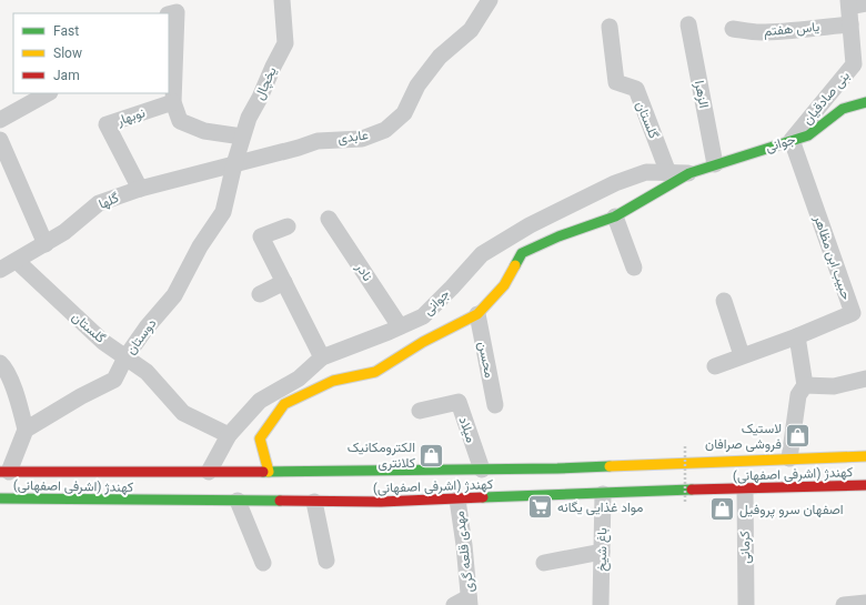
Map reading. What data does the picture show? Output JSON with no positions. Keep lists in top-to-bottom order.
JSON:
{
  "streets": {
    "main road": ["جوانی", "کهندژ (اشرفی اصفهانی)"],
    "street": [
      "یاس هفتم",
      "یخچال",
      "الزهرا",
      "بنی صادقیان",
      "نوبهار",
      "گلستان",
      "عابدی",
      "گلها",
      "حبیب ابن مظاهر",
      "نادر",
      "دوستان",
      "محسن",
      "میلاد",
      "کرمانی",
      "باغ شیخ",
      "مهدی قلعه گری"
    ]
  },
  "crossings": [
    ["یاس هفتم", "بنی صادقیان"],
    ["یخچال", "عابدی"],
    ["یخچال", "گلها"],
    ["یخچال", "دوستان"],
    ["الزهرا", "جوانی"],
    ["بنی صادقیان", "جوانی"],
    ["بنی صادقیان", "حبیب ابن مظاهر"],
    ["نوبهار", "گلها"],
    ["گلستان", "جوانی"],
    ["گلستان", "گلها"],
    ["گلستان", "دوستان"],
    ["عابدی", "گلها"],
    ["عابدی", "دوستان"],
    ["جوانی", "حبیب ابن مظاهر"],
    ["جوانی", "نادر"],
    ["جوانی", "محسن"],
    ["جوانی", "کهندژ (اشرفی اصفهانی)"],
    ["گلها", "دوستان"],
    ["میلاد", "کهندژ (اشرفی اصفهانی)"],
    ["کهندژ (اشرفی اصفهانی)", "کرمانی"],
    ["کهندژ (اشرفی اصفهانی)", "باغ شیخ"],
    ["کهندژ (اشرفی اصفهانی)", "مهدی قلعه گری"]
  ],
  "places": {
    "shop": ["لاستیک فروشی صرافان", "الکترومکانیک کلانتری", "اصفهان سرو پروفیل"],
    "supermarket": ["مواد غذایی یگانه"]
  },
  "legend": ["Fast", "Slow", "Jam"]
}
